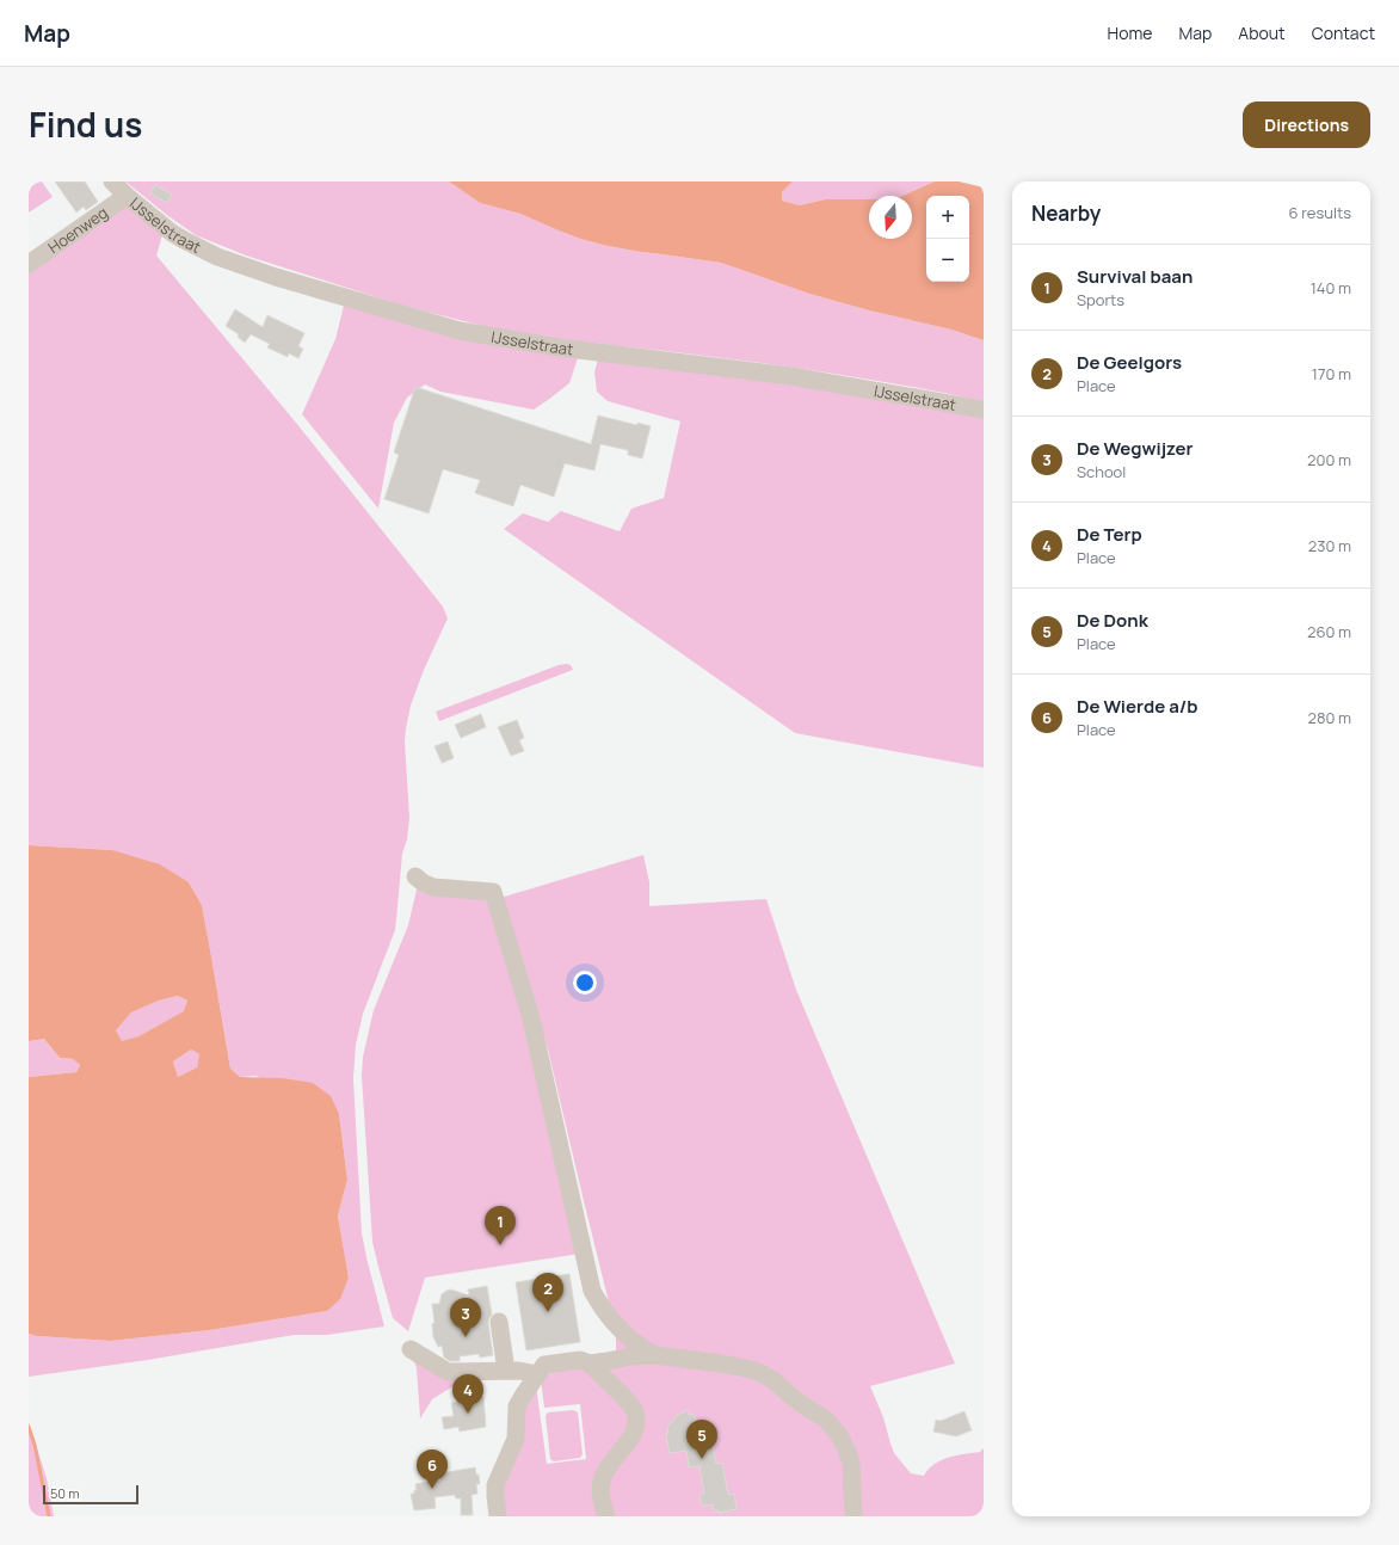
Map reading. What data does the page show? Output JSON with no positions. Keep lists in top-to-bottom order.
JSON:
{
  "streets": {
    "street": ["IJsselstraat", "Hoenweg"]
  },
  "crossings": [
    ["IJsselstraat", "Hoenweg"]
  ],
  "scale_bar": "50 m",
  "north": "bottom",
  "page": {
    "header": "Map",
    "nav": [
      "Home",
      "Map",
      "About",
      "Contact"
    ],
    "title": "Find us",
    "buttons": "Directions",
    "heading": ["Nearby", "6 results"],
    "map_buttons": ["+", "−"],
    "list": [
      {
        "mark": "1",
        "name": "Survival baan",
        "note": "Sports",
        "value": "140 m"
      },
      {
        "mark": "2",
        "name": "De Geelgors",
        "note": "Place",
        "value": "170 m"
      },
      {
        "mark": "3",
        "name": "De Wegwijzer",
        "note": "School",
        "value": "200 m"
      },
      {
        "mark": "4",
        "name": "De Terp",
        "note": "Place",
        "value": "230 m"
      },
      {
        "mark": "5",
        "name": "De Donk",
        "note": "Place",
        "value": "260 m"
      },
      {
        "mark": "6",
        "name": "De Wierde a/b",
        "note": "Place",
        "value": "280 m"
      }
    ],
    "pins": [
      "1",
      "2",
      "3",
      "4",
      "5",
      "6"
    ],
    "scale": "50 m"
  }
}
